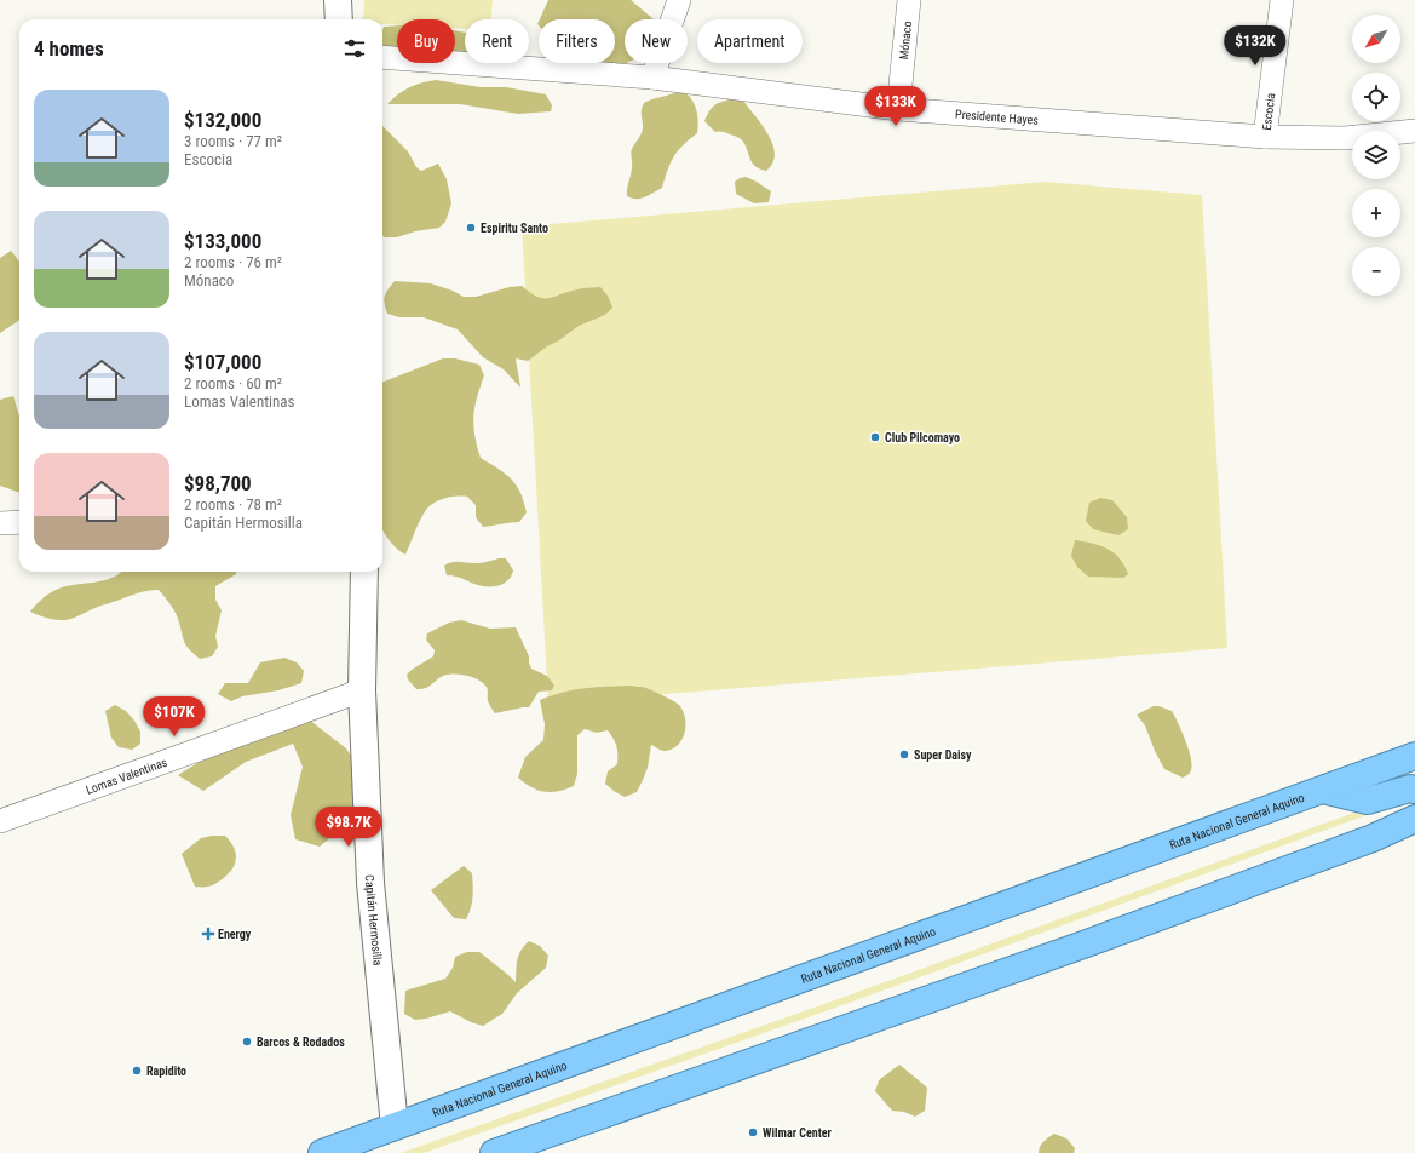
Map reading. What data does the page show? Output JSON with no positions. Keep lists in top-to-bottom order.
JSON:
{
  "streets": {
    "highway": ["Ruta Nacional General Aquino"],
    "street": [
      "Mónaco",
      "Escocia",
      "Presidente Hayes",
      "Lomas Valentinas",
      "Capitán Hermosilla"
    ]
  },
  "crossings": [
    ["Mónaco", "Presidente Hayes"],
    ["Escocia", "Presidente Hayes"],
    ["Lomas Valentinas", "Capitán Hermosilla"],
    ["Ruta Nacional General Aquino", "Capitán Hermosilla"]
  ],
  "places": {
    "other": [
      "Espiritu Santo",
      "Club Pilcomayo",
      "Super Daisy",
      "Barcos & Rodados",
      "Rapidito",
      "Wilmar Center"
    ],
    "health": ["Energy"]
  },
  "north": "bottom left",
  "page": {
    "map_buttons": ["+", "−"],
    "chip": [
      "Buy",
      "Rent",
      "Filters",
      "New",
      "Apartment"
    ],
    "heading": "4 homes",
    "price": [
      "$132K",
      "$133K",
      "$107K",
      "$98.7K"
    ],
    "list": [
      {
        "name": "$132,000",
        "note": "3 rooms · 77 m² · Escocia"
      },
      {
        "name": "$133,000",
        "note": "2 rooms · 76 m² · Mónaco"
      },
      {
        "name": "$107,000",
        "note": "2 rooms · 60 m² · Lomas Valentinas"
      },
      {
        "name": "$98,700",
        "note": "2 rooms · 78 m² · Capitán Hermosilla"
      }
    ]
  }
}
